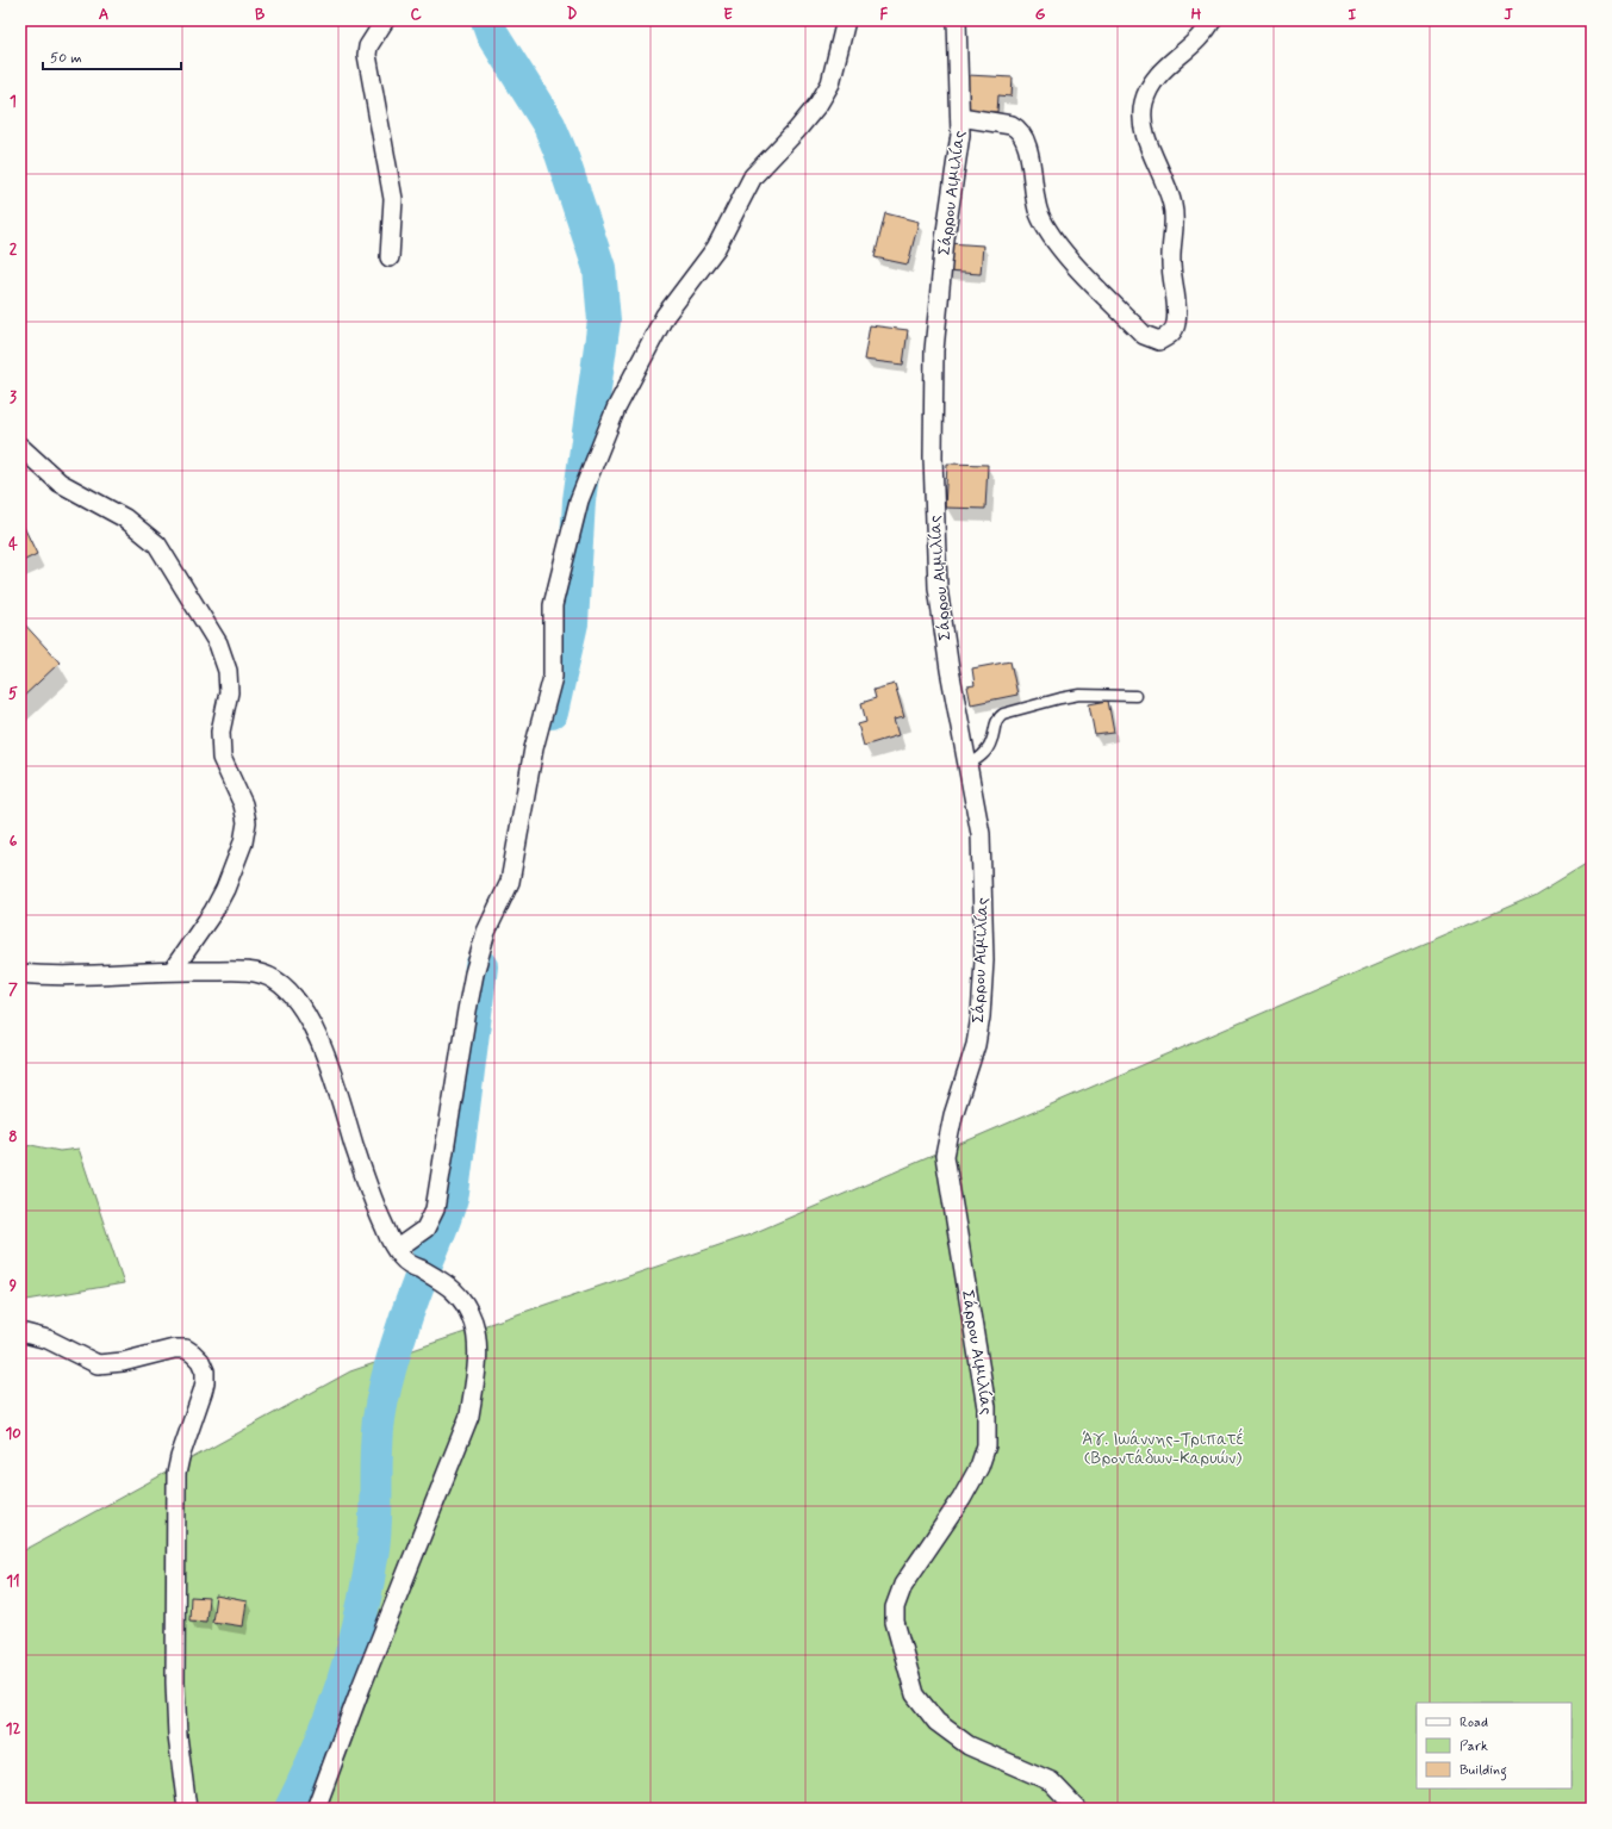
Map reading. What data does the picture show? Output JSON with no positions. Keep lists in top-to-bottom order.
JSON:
{
  "streets": {
    "street": ["Σάρρου Αιμιλίας"]
  },
  "parks": ["Άγ. Ιωάννης-Τριπατέ (Βροντάδων-Καρυών)"],
  "legend": ["Road", "Park", "Building"],
  "scale_bar": "50 m",
  "grid": {
    "columns": [
      "A",
      "B",
      "C",
      "D",
      "E",
      "F",
      "G",
      "H",
      "I",
      "J"
    ],
    "rows": [
      "1",
      "2",
      "3",
      "4",
      "5",
      "6",
      "7",
      "8",
      "9",
      "10",
      "11",
      "12"
    ]
  }
}
